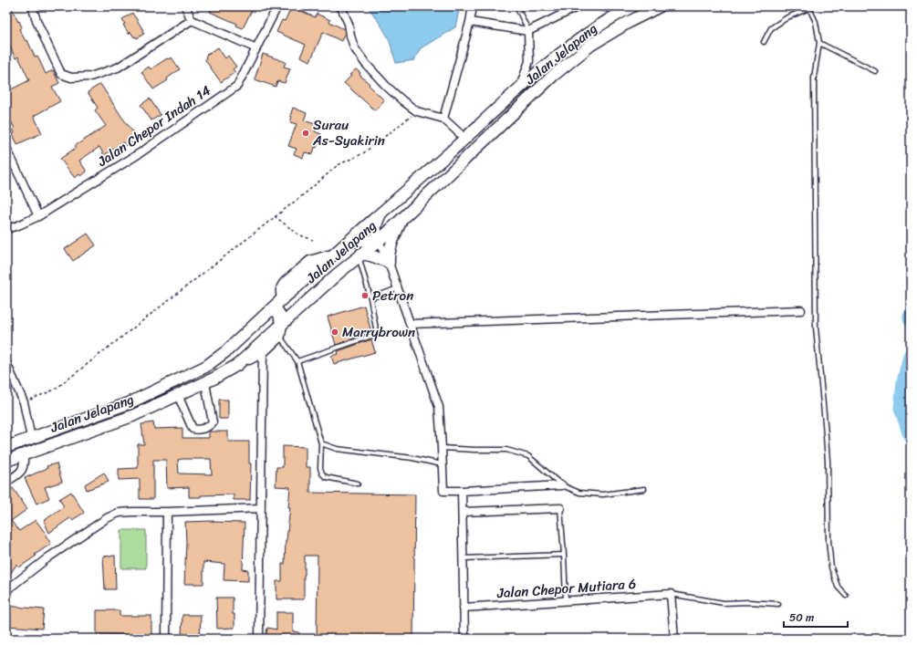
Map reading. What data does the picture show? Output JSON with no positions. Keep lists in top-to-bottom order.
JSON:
{
  "streets": {
    "main road": ["Jalan Jelapang"],
    "street": ["Jalan Chepor Indah 14", "Jalan Chepor Mutiara 6"]
  },
  "places": ["Surau As-Syakirin", "Petron", "Marrybrown"],
  "scale_bar": "50 m"
}
